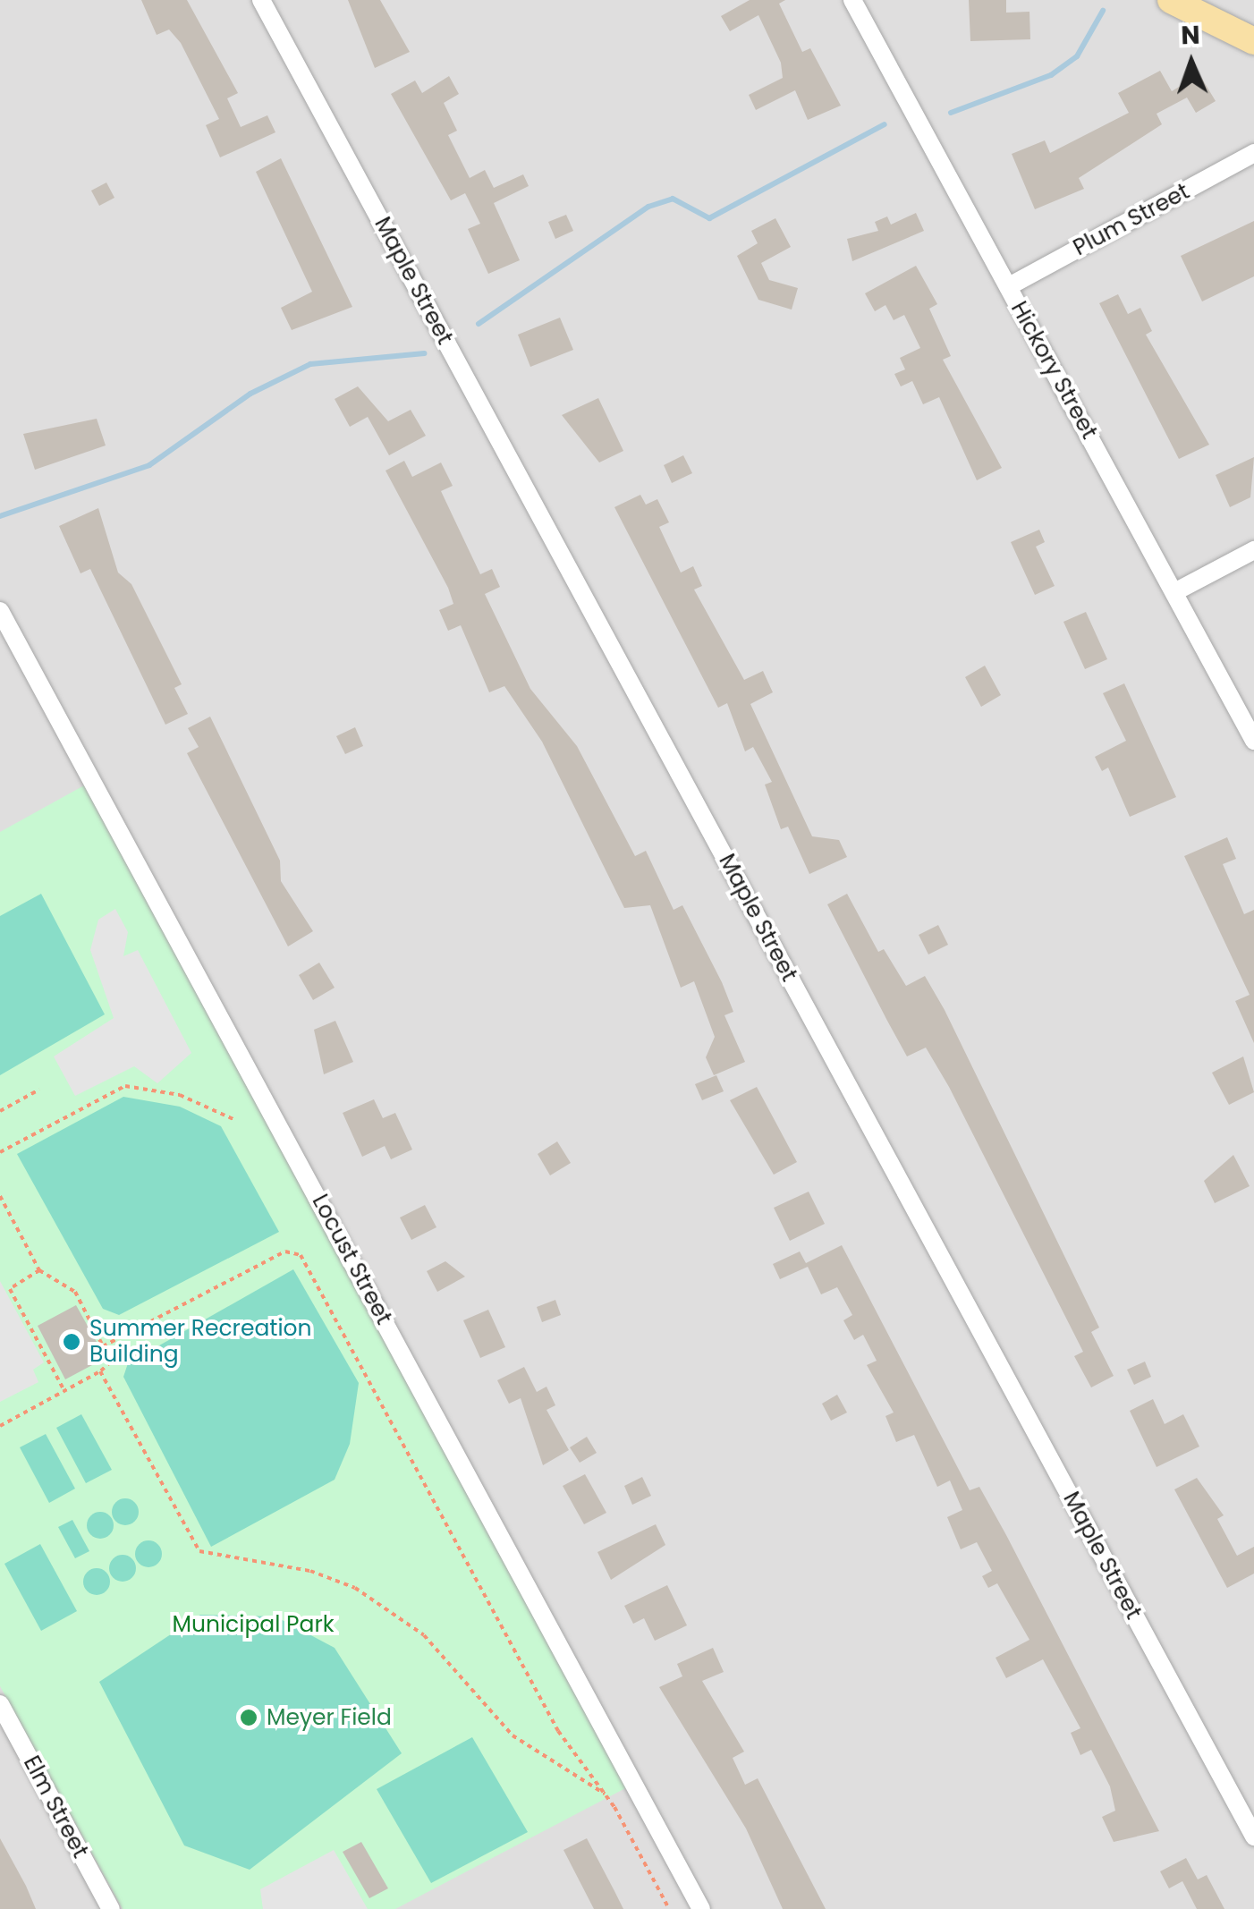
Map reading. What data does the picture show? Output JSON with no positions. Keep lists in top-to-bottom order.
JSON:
{
  "streets": {
    "street": [
      "Plum Street",
      "Maple Street",
      "Hickory Street",
      "Locust Street",
      "Elm Street"
    ]
  },
  "crossings": [
    ["Plum Street", "Hickory Street"]
  ],
  "parks": ["Municipal Park"],
  "places": ["Summer Recreation Building", "Meyer Field"],
  "north": "top"
}
